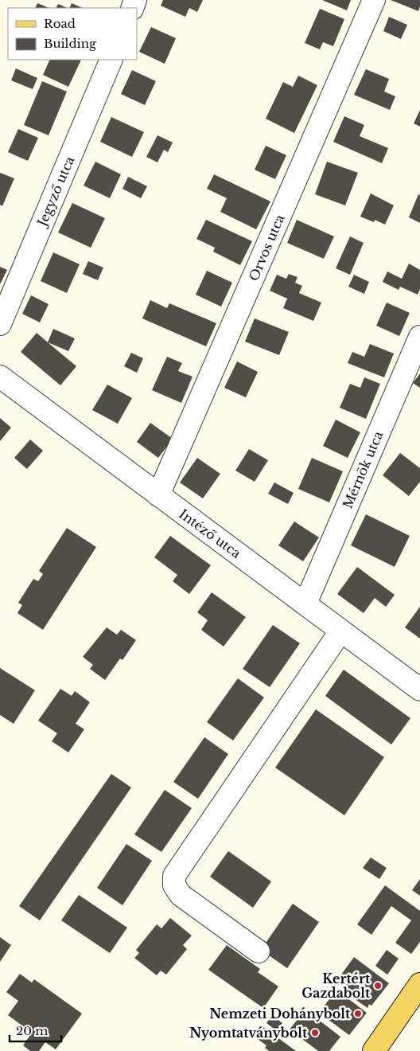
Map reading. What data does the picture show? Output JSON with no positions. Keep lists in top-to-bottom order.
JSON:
{
  "streets": {
    "street": [
      "Jegyző utca",
      "Orvos utca",
      "Mérnök utca",
      "Intéző utca"
    ]
  },
  "crossings": [
    ["Orvos utca", "Intéző utca"],
    ["Mérnök utca", "Intéző utca"]
  ],
  "places": ["Kertért Gazdabolt", "Nemzeti Dohánybolt", "Nyomtatványbolt"],
  "legend": ["Road", "Building"],
  "scale_bar": "20 m"
}
